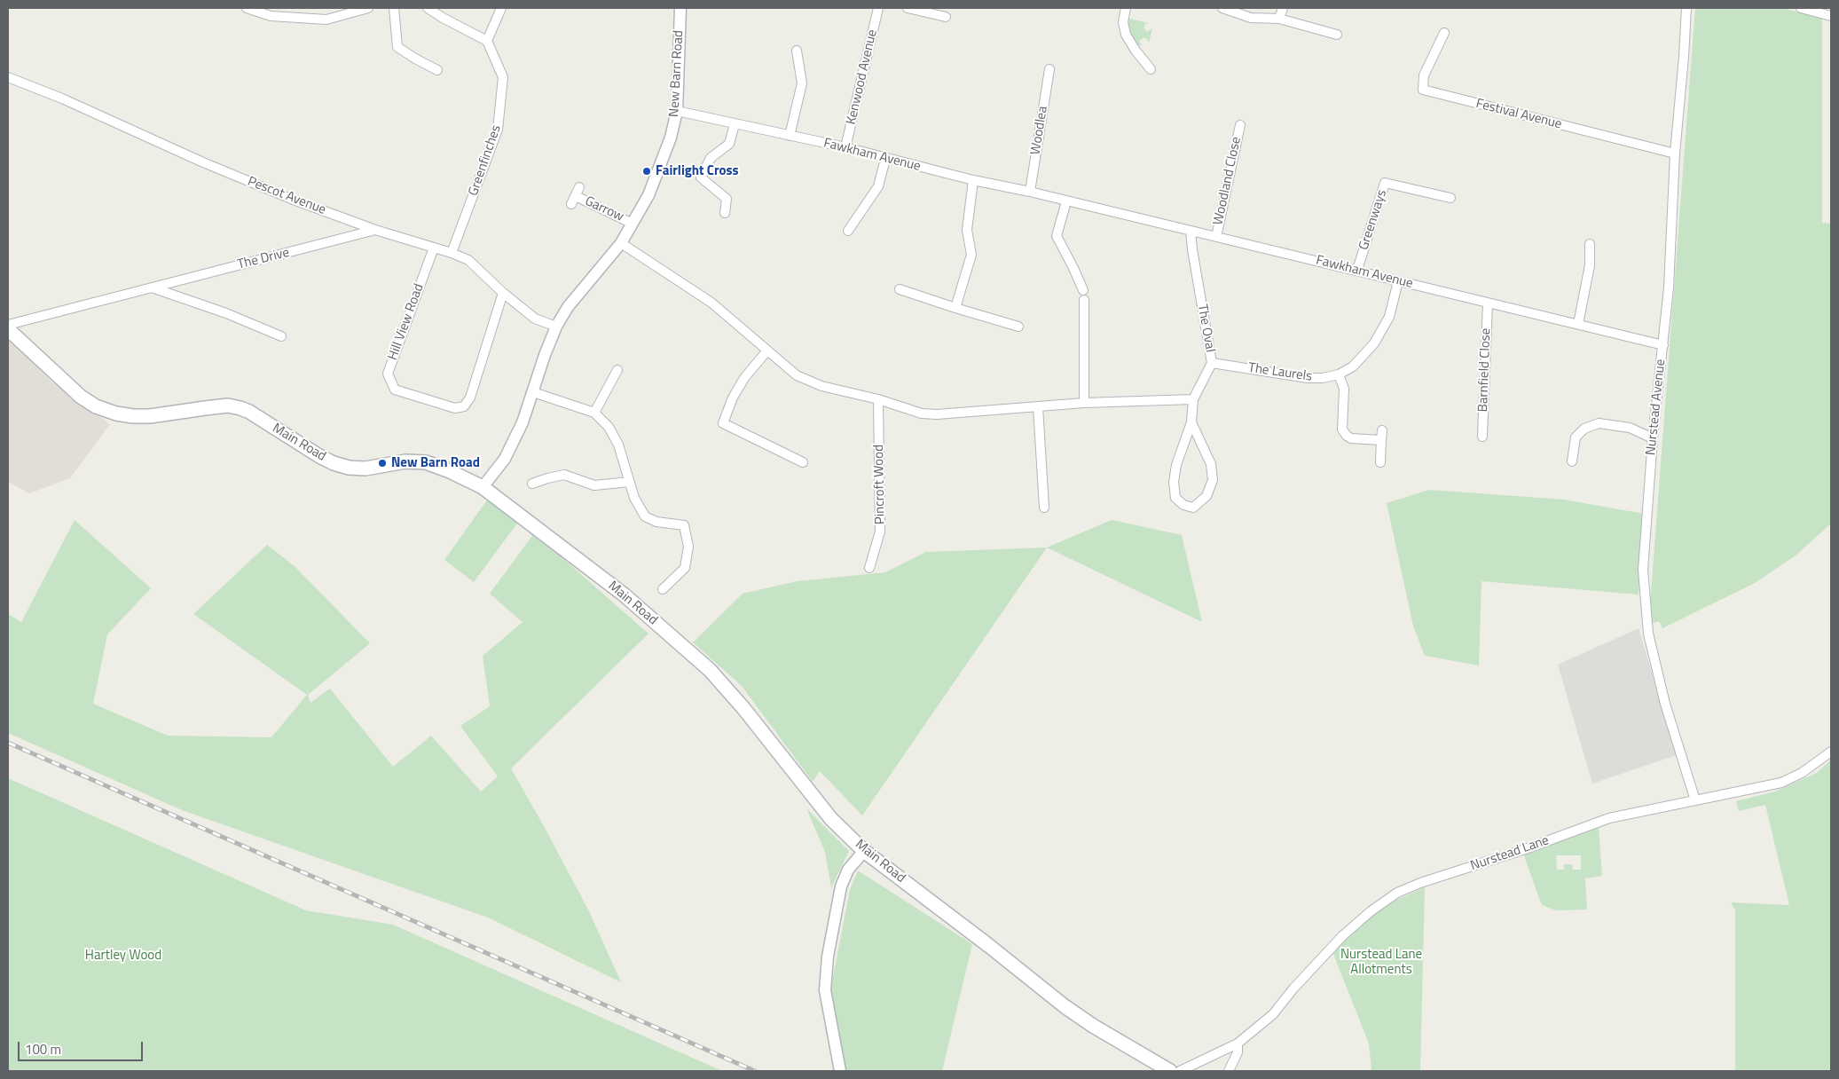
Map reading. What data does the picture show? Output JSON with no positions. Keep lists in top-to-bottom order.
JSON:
{
  "streets": {
    "main road": ["Main Road"],
    "street": [
      "New Barn Road",
      "Kenwood Avenue",
      "Festival Avenue",
      "Woodlea",
      "Fawkham Avenue",
      "Greenfinches",
      "Woodland Close",
      "Pescot Avenue",
      "Garrow",
      "Greenways",
      "The Drive",
      "Hill View Road",
      "The Oval",
      "Barnfield Close",
      "The Laurels",
      "Nurstead Avenue",
      "Pincroft Wood",
      "Nurstead Lane"
    ]
  },
  "crossings": [
    ["New Barn Road", "Fawkham Avenue"],
    ["New Barn Road", "Pescot Avenue"],
    ["New Barn Road", "Garrow"],
    ["New Barn Road", "Main Road"],
    ["Kenwood Avenue", "Fawkham Avenue"],
    ["Festival Avenue", "Nurstead Avenue"],
    ["Woodlea", "Fawkham Avenue"],
    ["Fawkham Avenue", "Woodland Close"],
    ["Fawkham Avenue", "Greenways"],
    ["Fawkham Avenue", "The Oval"],
    ["Fawkham Avenue", "Barnfield Close"],
    ["Fawkham Avenue", "The Laurels"],
    ["Fawkham Avenue", "Nurstead Avenue"],
    ["Greenfinches", "Pescot Avenue"],
    ["Pescot Avenue", "The Drive"],
    ["Pescot Avenue", "Hill View Road"],
    ["The Oval", "The Laurels"],
    ["Nurstead Avenue", "Nurstead Lane"]
  ],
  "parks": ["Nurstead Lane Allotments", "Hartley Wood"],
  "places": ["Fairlight Cross", "New Barn Road"],
  "scale_bar": "100 m"
}
